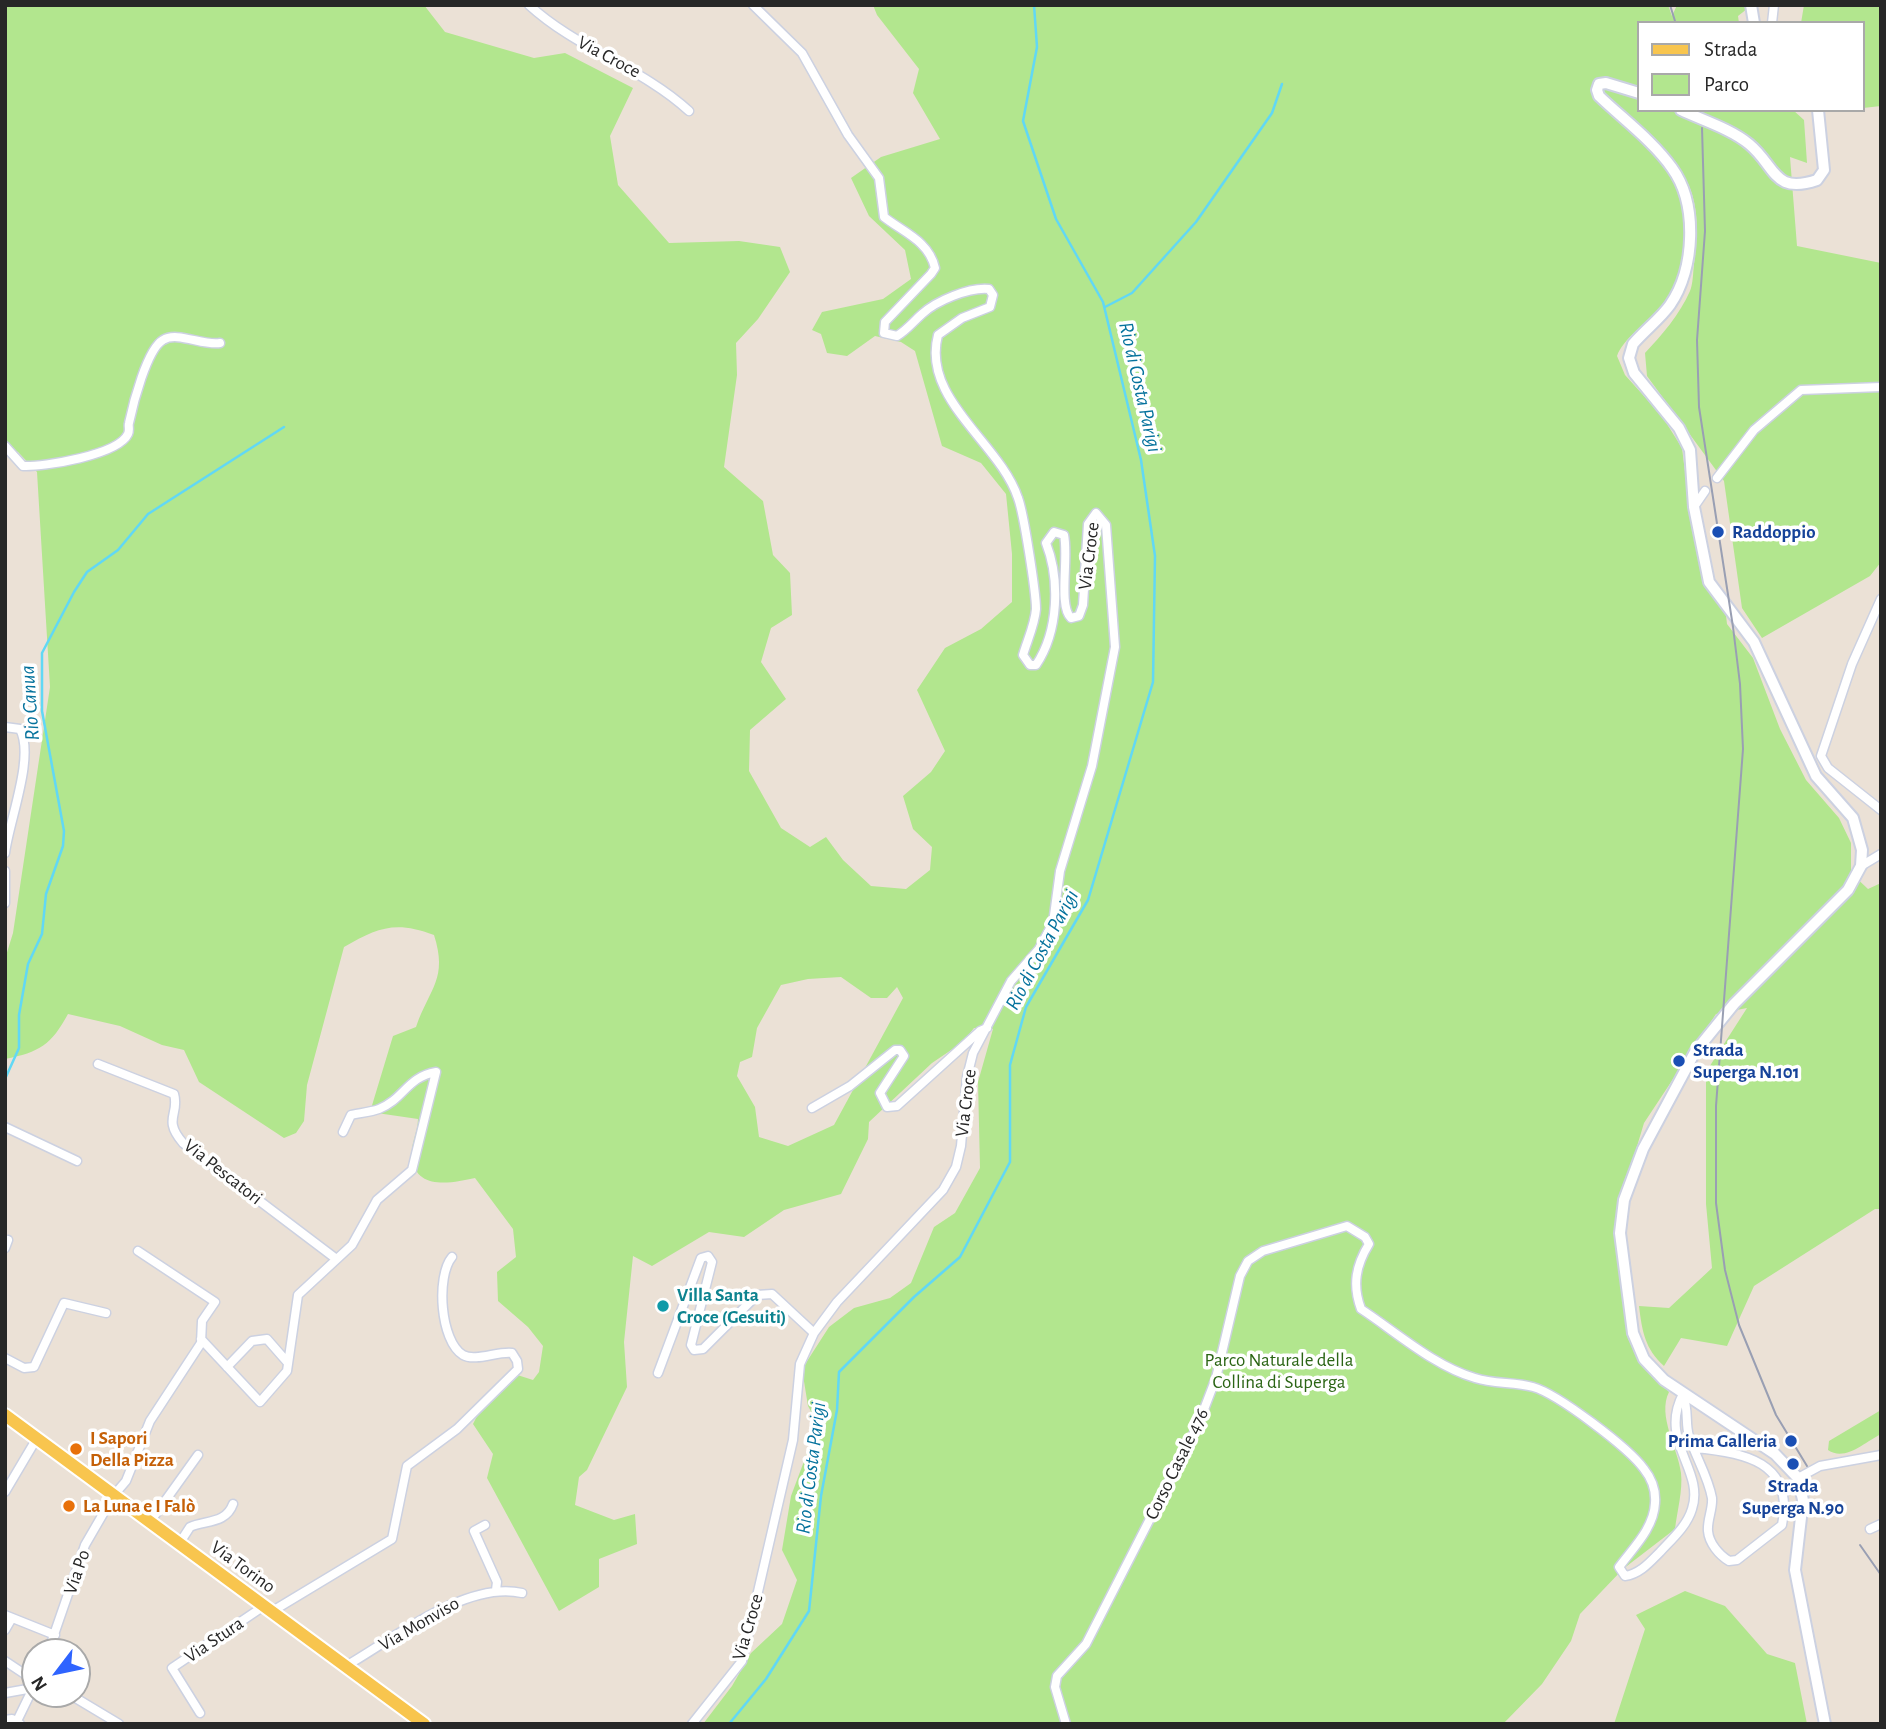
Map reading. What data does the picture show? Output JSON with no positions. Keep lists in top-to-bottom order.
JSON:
{
  "streets": {
    "main road": ["Via Torino"],
    "street": [
      "Via Croce",
      "Via Pescatori",
      "Corso Casale 476",
      "Via Po",
      "Via Monviso",
      "Via Stura"
    ]
  },
  "crossings": [
    ["Via Torino", "Via Po"],
    ["Via Torino", "Via Monviso"],
    ["Via Torino", "Via Stura"]
  ],
  "water": ["Rio di Costa Parigi", "Rio Canua"],
  "parks": ["Parco Naturale della Collina di Superga"],
  "places": [
    "Raddoppio",
    "Strada Superga N.101",
    "Villa Santa Croce (Gesuiti)",
    "Prima Galleria",
    "I Sapori Della Pizza",
    "Strada Superga N.90",
    "La Luna e I Falò"
  ],
  "legend": ["Strada", "Parco"],
  "north": "bottom left"
}
